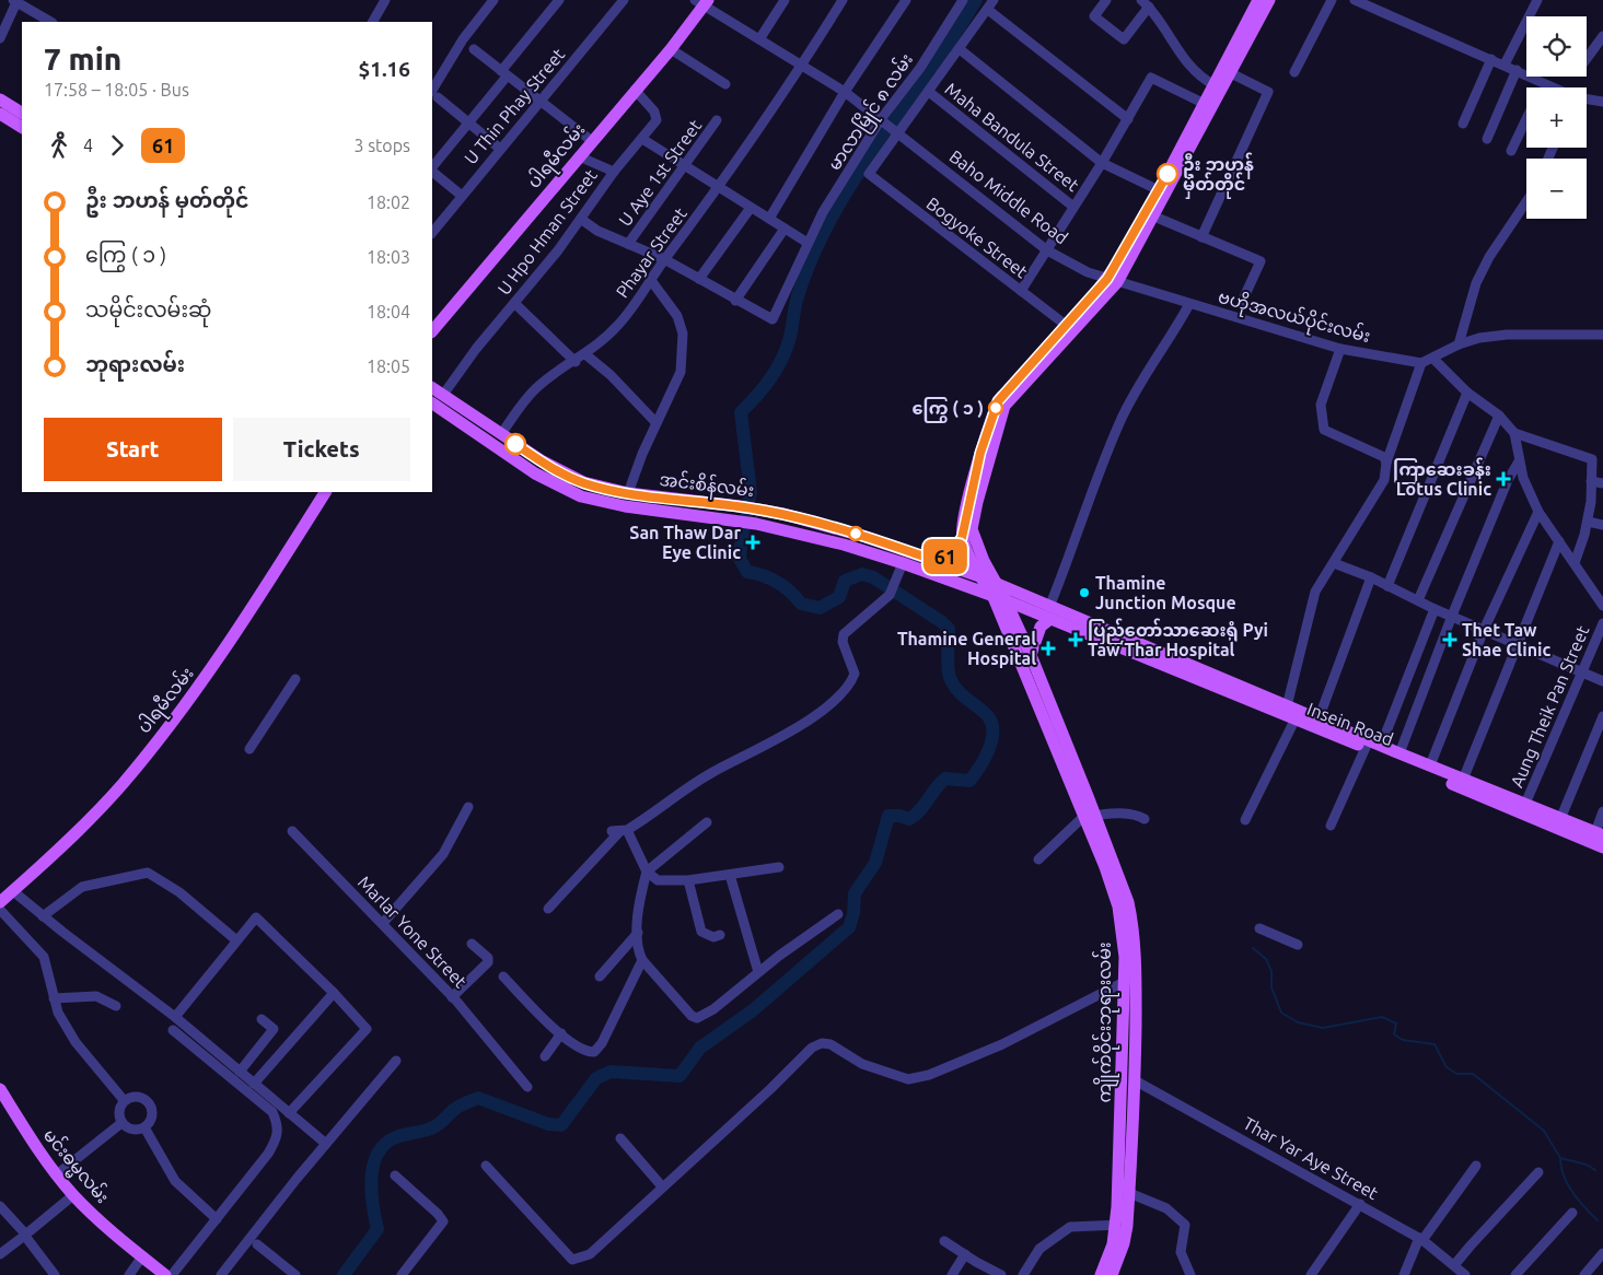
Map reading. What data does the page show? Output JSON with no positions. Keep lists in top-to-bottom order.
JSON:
{
  "streets": {
    "main road": [
      "ပါရမီလမ်း",
      "အင်းစိန်လမ်း",
      "Insein Road",
      "ကျိုက်ဝိုင်းဘုရားလမ်း",
      "မင်းဓမ္မလမ်း"
    ],
    "street": [
      "U Thin Phay Street",
      "မာလာမြိုင် ၈ လမ်း",
      "Maha Bandula Street",
      "U Aye 1st Street",
      "Baho Middle Road",
      "U Hpo Hman Street",
      "Bogyoke Street",
      "Phayar Street",
      "ဗဟိုအလယ်ပိုင်းလမ်း",
      "Aung Theik Pan Street",
      "Marlar Yone Street",
      "Thar Yar Aye Street"
    ]
  },
  "crossings": [
    ["မာလာမြိုင် ၈ လမ်း", "Baho Middle Road"],
    ["ပါရမီလမ်း", "Baho Middle Road"],
    ["ပါရမီလမ်း", "U Hpo Hman Street"],
    ["Baho Middle Road", "Bogyoke Street"],
    ["Baho Middle Road", "Phayar Street"],
    ["Baho Middle Road", "ဗဟိုအလယ်ပိုင်းလမ်း"],
    ["U Hpo Hman Street", "အင်းစိန်လမ်း"],
    ["Phayar Street", "အင်းစိန်လမ်း"],
    ["အင်းစိန်လမ်း", "ကျိုက်ဝိုင်းဘုရားလမ်း"],
    ["Aung Theik Pan Street", "Insein Road"],
    ["ကျိုက်ဝိုင်းဘုရားလမ်း", "Thar Yar Aye Street"]
  ],
  "places": {
    "other": ["ဦး ဘဟန် မှတ်တိုင်", "ကြွေ ( ၁ )", "Thamine Junction Mosque"],
    "health": [
      "ကြာဆေးခန်း Lotus Clinic",
      "San Thaw Dar Eye Clinic",
      "ပြည်တော်သာဆေးရုံ Pyi Taw Thar Hospital",
      "Thet Taw Shae Clinic",
      "Thamine General Hospital"
    ]
  },
  "lines": ["bus line 61"],
  "page": {
    "on_map": "61",
    "map_buttons": ["+", "−"],
    "heading": ["7 min", "17:58 – 18:05 · Bus", "$1.16"],
    "legs": ["4", "61", "3 stops"],
    "list": [
      {
        "name": "ဦး ဘဟန် မှတ်တိုင်",
        "value": "18:02"
      },
      {
        "name": "ကြွေ ( ၁ )",
        "value": "18:03"
      },
      {
        "name": "သမိုင်းလမ်းဆုံ",
        "value": "18:04"
      },
      {
        "name": "ဘုရားလမ်း",
        "value": "18:05"
      }
    ],
    "buttons": ["Start", "Tickets"]
  }
}
